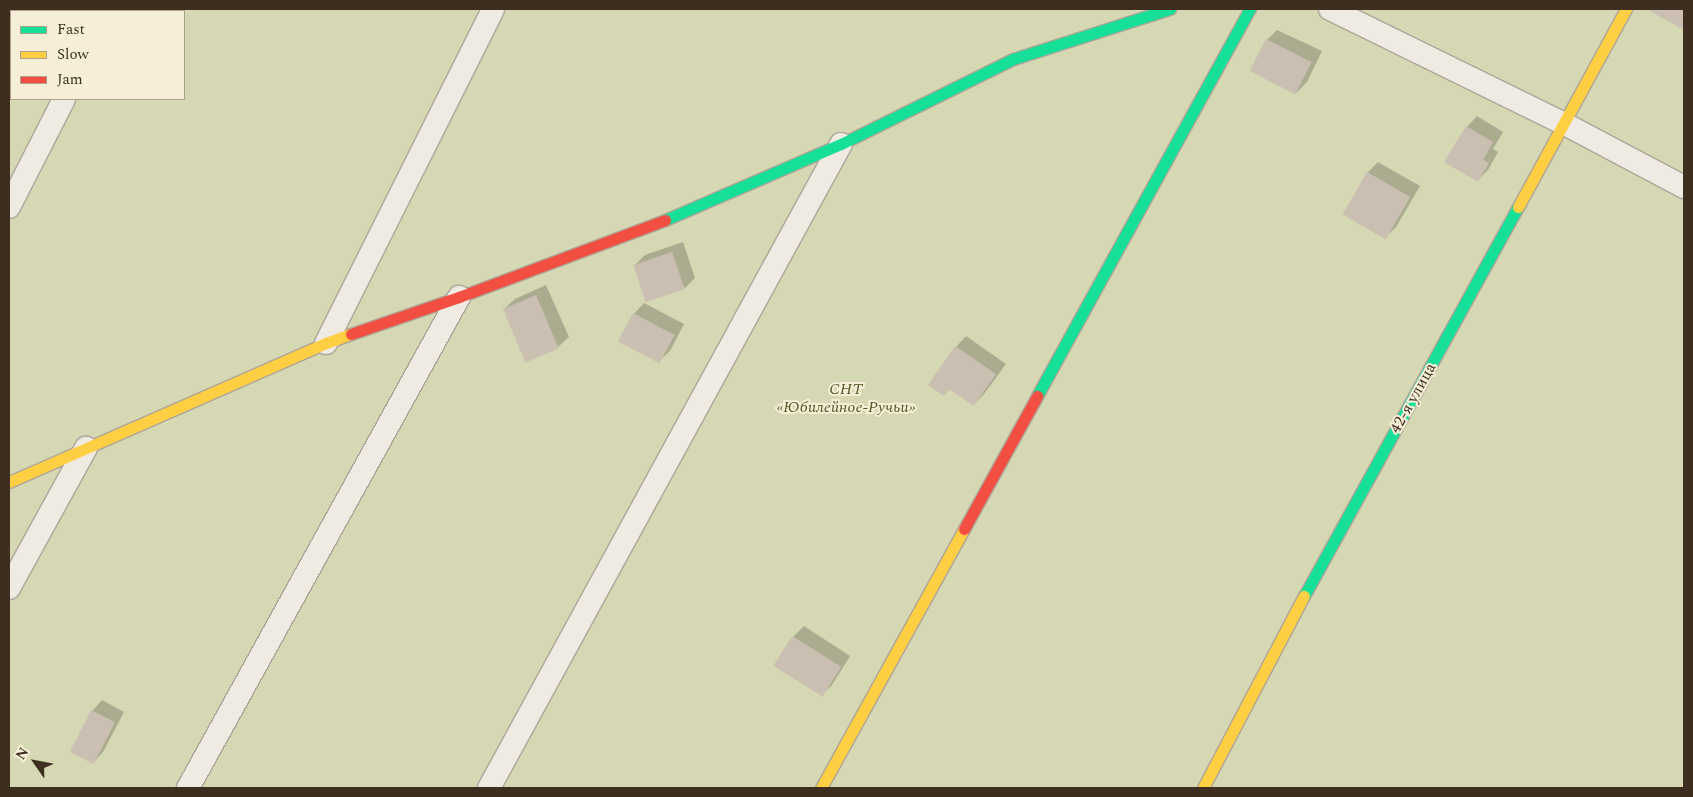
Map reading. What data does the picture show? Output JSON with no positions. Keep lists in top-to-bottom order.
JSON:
{
  "streets": {
    "street": ["42-я улица"]
  },
  "parks": ["СНТ «Юбилейное-Ручьи»"],
  "legend": ["Fast", "Slow", "Jam"],
  "north": "top left"
}
